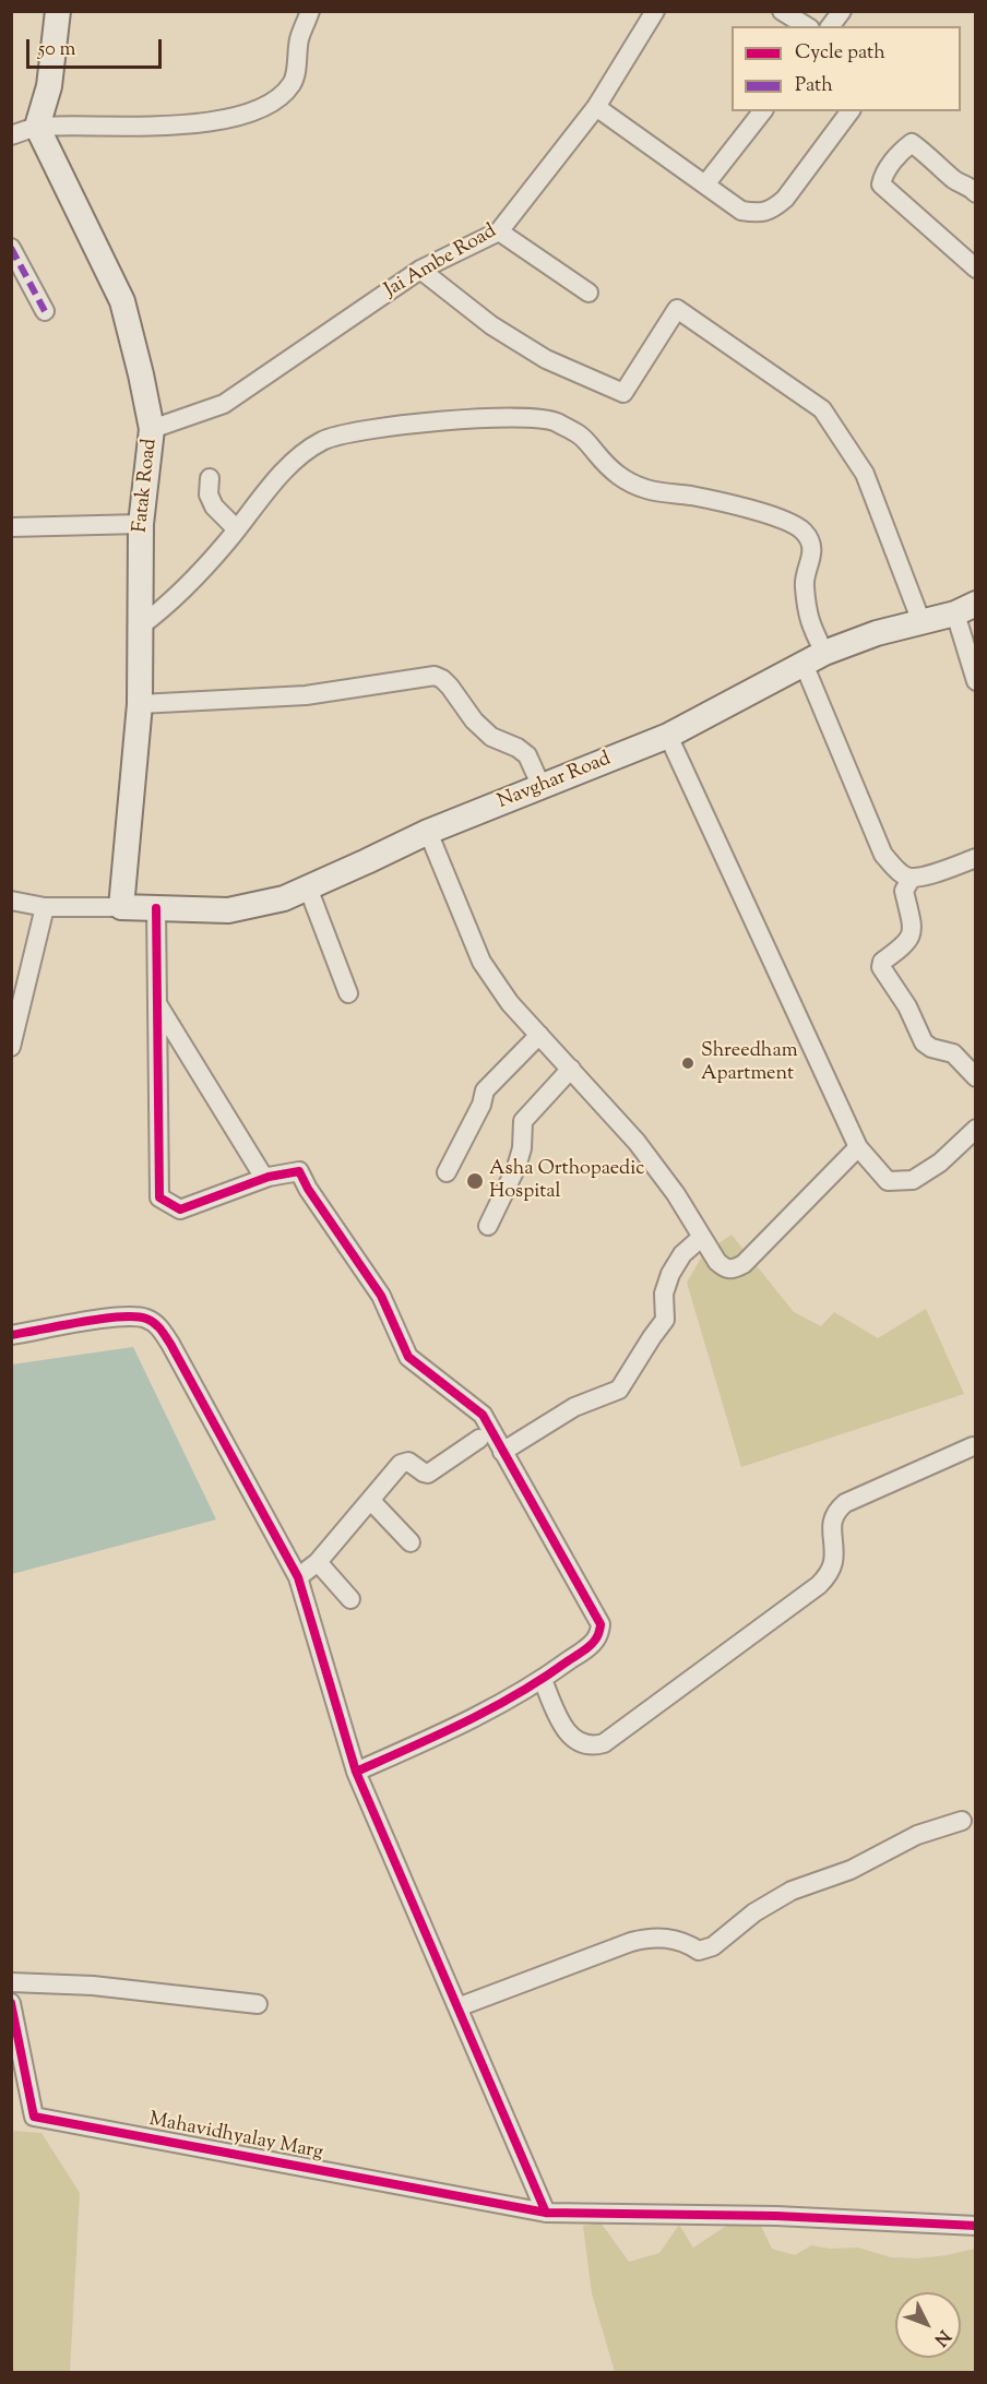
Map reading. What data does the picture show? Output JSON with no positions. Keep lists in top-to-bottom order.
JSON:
{
  "streets": {
    "main road": ["Fatak Road", "Navghar Road"],
    "street": ["Jai Ambe Road", "Mahavidhyalay Marg"]
  },
  "crossings": [
    ["Jai Ambe Road", "Fatak Road"],
    ["Fatak Road", "Navghar Road"]
  ],
  "places": ["Shreedham Apartment", "Asha Orthopaedic Hospital"],
  "legend": ["Cycle path", "Path"],
  "scale_bar": "50 m",
  "north": "bottom right"
}
